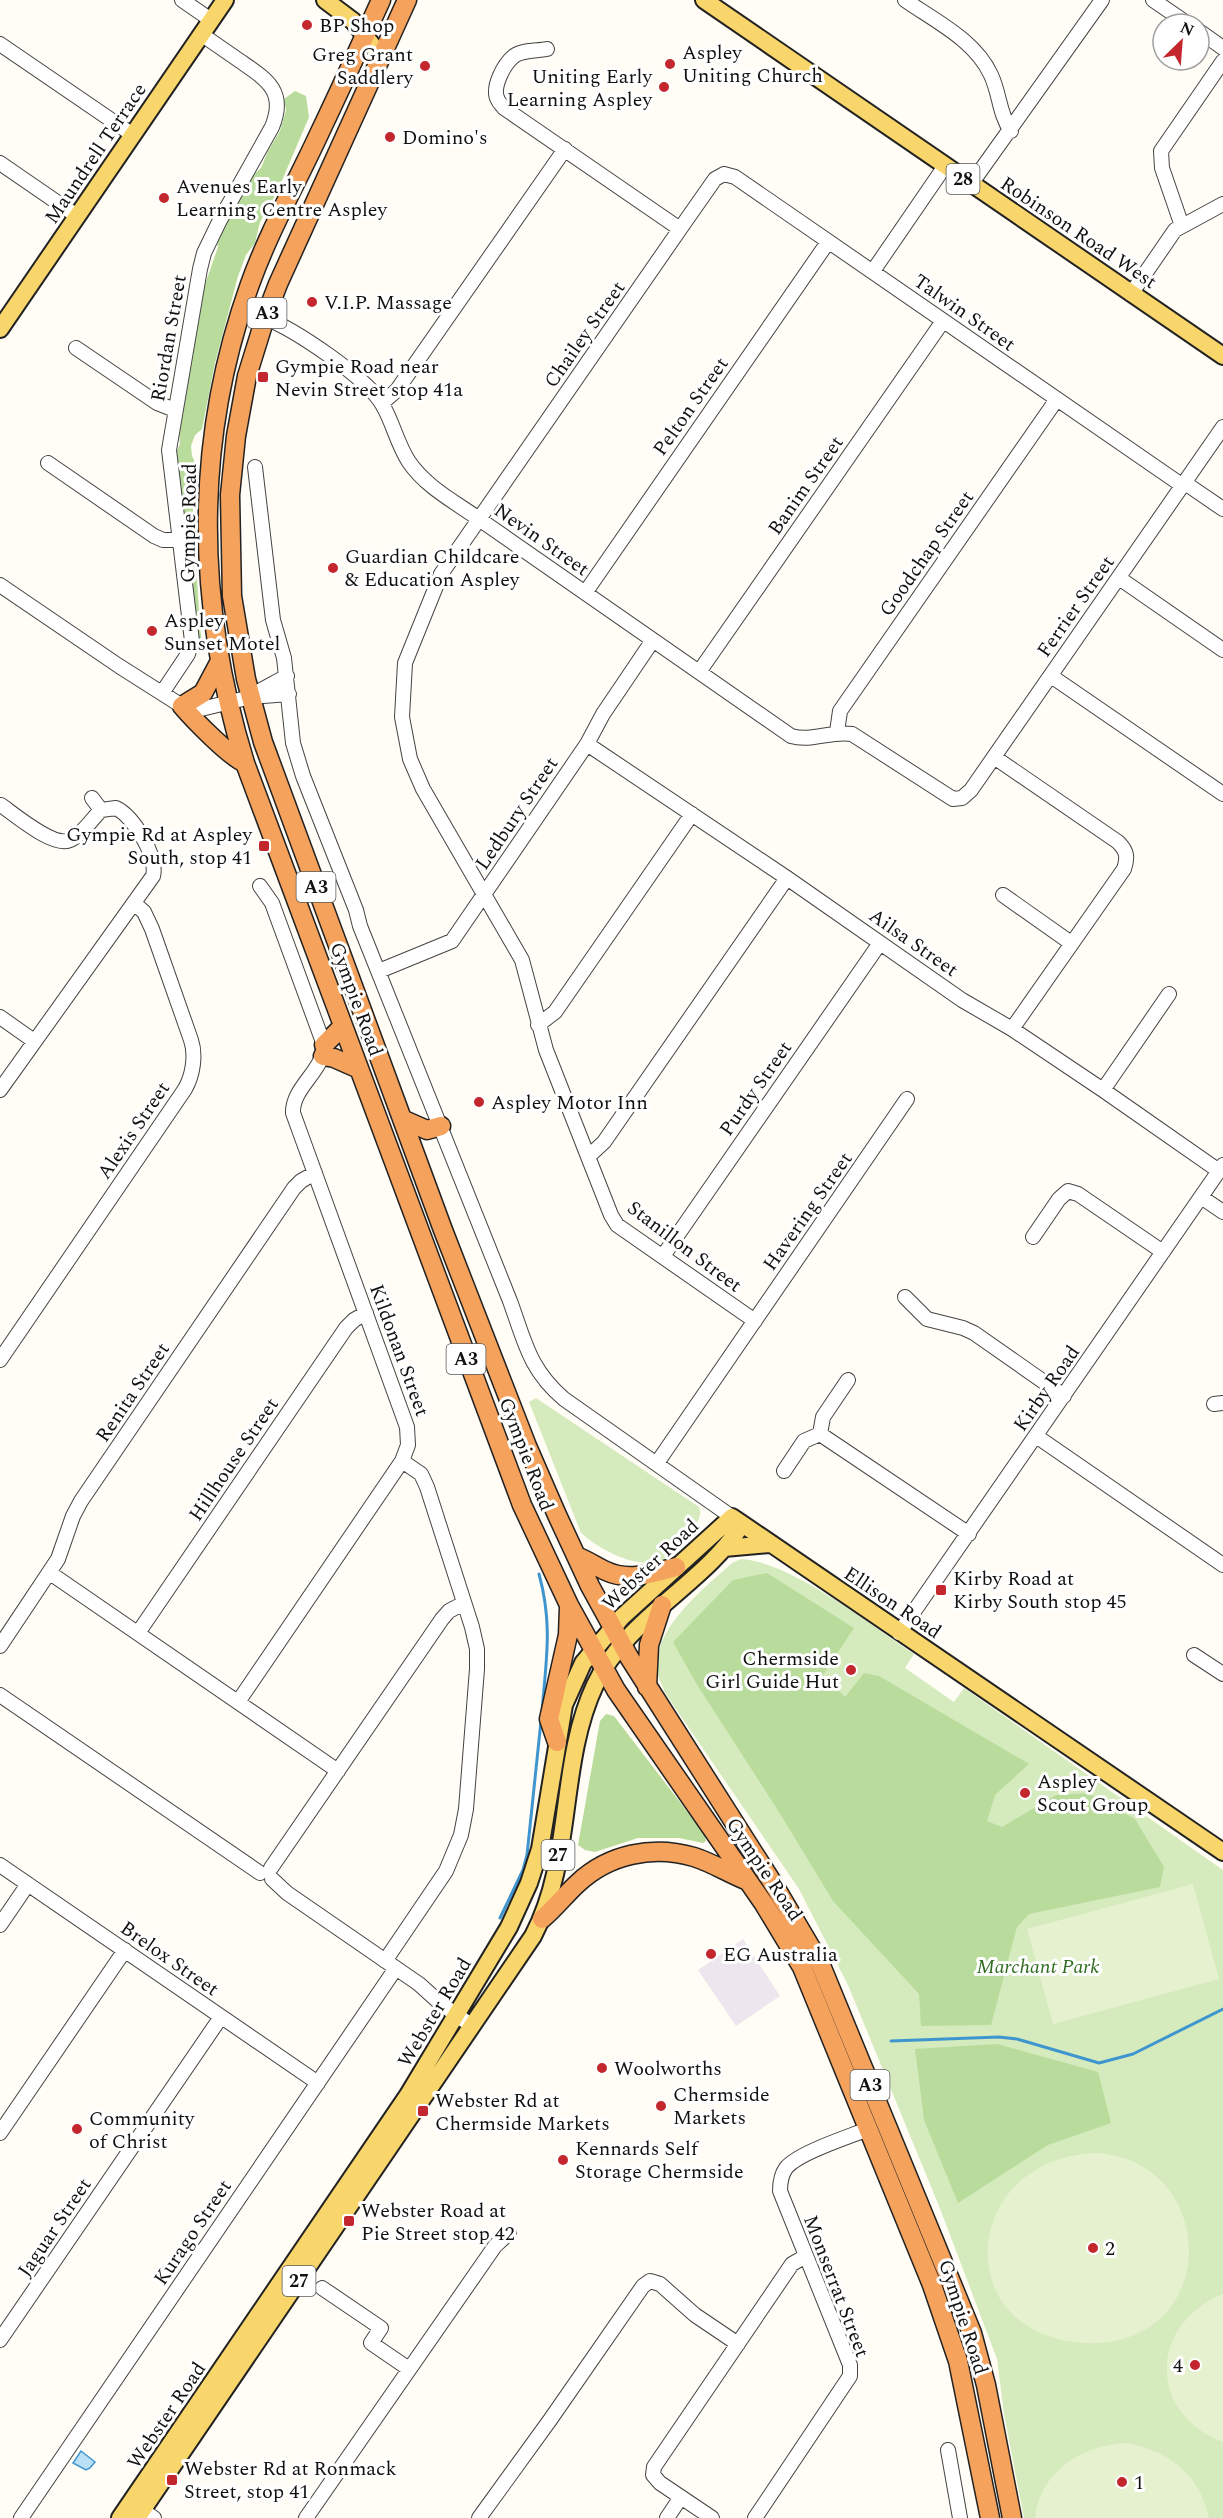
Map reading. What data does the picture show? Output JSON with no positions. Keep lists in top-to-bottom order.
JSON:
{
  "streets": {
    "highway": ["A3", "Gympie Road"],
    "main road": [
      "Maundrell Terrace",
      "28",
      "Robinson Road West",
      "Webster Road",
      "Ellison Road",
      "27"
    ],
    "street": [
      "Talwin Street",
      "Chailey Street",
      "Riordan Street",
      "Pelton Street",
      "Banim Street",
      "Nevin Street",
      "Goodchap Street",
      "Ferrier Street",
      "Ledbury Street",
      "Ailsa Street",
      "Purdy Street",
      "Alexis Street",
      "Havering Street",
      "Stanillon Street",
      "Kildonan Street",
      "Kirby Road",
      "Renita Street",
      "Hillhouse Street",
      "Brelox Street",
      "Jaguar Street",
      "Kurago Street",
      "Monserrat Street"
    ]
  },
  "crossings": [
    ["Maundrell Terrace", "Riordan Street"],
    ["Talwin Street", "Chailey Street"],
    ["Talwin Street", "Pelton Street"],
    ["Talwin Street", "Banim Street"],
    ["Talwin Street", "Goodchap Street"],
    ["Talwin Street", "Ferrier Street"],
    ["Chailey Street", "Nevin Street"],
    ["Chailey Street", "Ledbury Street"],
    ["Chailey Street", "Stanillon Street"],
    ["Pelton Street", "Nevin Street"],
    ["Banim Street", "Nevin Street"],
    ["Gympie Road", "Nevin Street"],
    ["Gympie Road", "Ledbury Street"],
    ["Gympie Road", "Webster Road"],
    ["Gympie Road", "Ellison Road"],
    ["Gympie Road", "Monserrat Street"],
    ["Nevin Street", "Goodchap Street"],
    ["Nevin Street", "Ferrier Street"],
    ["Nevin Street", "Ledbury Street"],
    ["Goodchap Street", "Ferrier Street"],
    ["Ledbury Street", "Ailsa Street"],
    ["Ledbury Street", "Stanillon Street"],
    ["Ailsa Street", "Purdy Street"],
    ["Ailsa Street", "Kirby Road"],
    ["Purdy Street", "Stanillon Street"],
    ["Havering Street", "Stanillon Street"],
    ["Havering Street", "Ellison Road"],
    ["Kildonan Street", "Renita Street"],
    ["Kildonan Street", "Hillhouse Street"],
    ["Kirby Road", "Ellison Road"],
    ["Webster Road", "Ellison Road"],
    ["Brelox Street", "Jaguar Street"],
    ["Brelox Street", "Kurago Street"]
  ],
  "parks": ["Marchant Park"],
  "places": {
    "other": [
      "BP Shop",
      "Aspley Uniting Church",
      "Greg Grant Saddlery",
      "Uniting Early Learning Aspley",
      "Domino's",
      "Avenues Early Learning Centre Aspley",
      "V.I.P. Massage",
      "Guardian Childcare & Education Aspley",
      "Aspley Sunset Motel",
      "Aspley Motor Inn",
      "Chermside Girl Guide Hut",
      "Aspley Scout Group",
      "EG Australia",
      "Woolworths",
      "Chermside Markets",
      "Community of Christ",
      "Kennards Self Storage Chermside",
      "2",
      "4",
      "1"
    ],
    "transit": [
      "Gympie Road near Nevin Street stop 41a",
      "Gympie Rd at Aspley South, stop 41",
      "Kirby Road at Kirby South stop 45",
      "Webster Rd at Chermside Markets",
      "Webster Road at Pie Street stop 42",
      "Webster Rd at Ronmack Street, stop 41"
    ]
  },
  "north": "top right"
}
